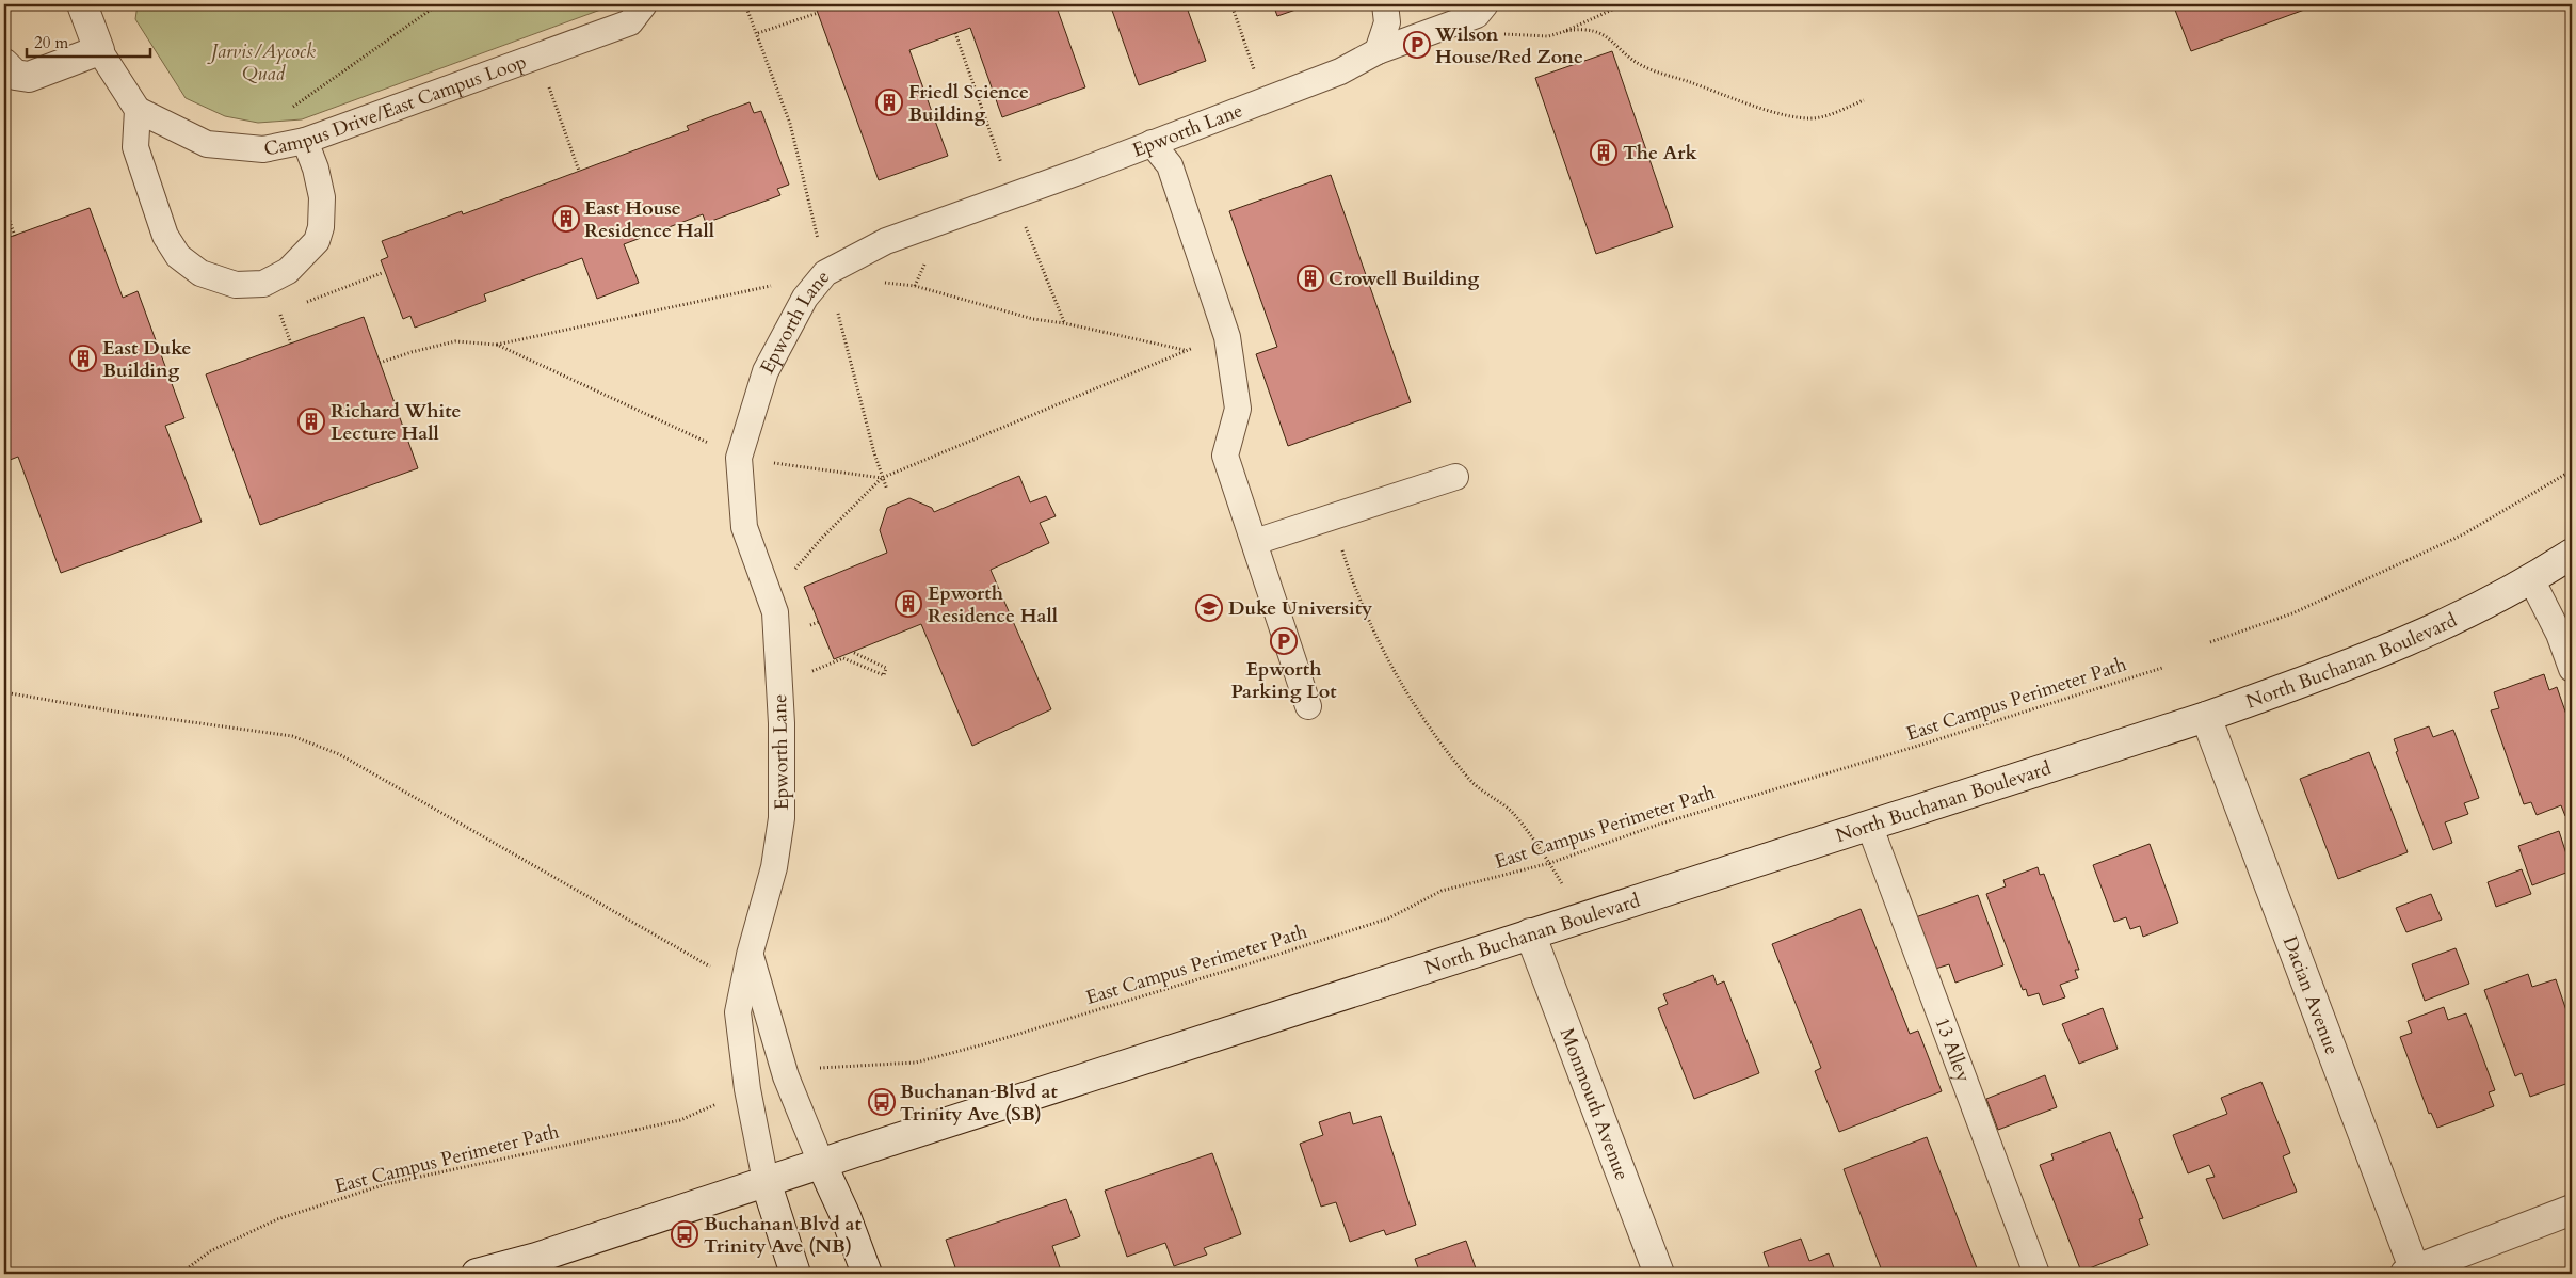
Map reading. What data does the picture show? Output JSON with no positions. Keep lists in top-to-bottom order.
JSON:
{
  "streets": {
    "street": ["North Buchanan Boulevard", "Dacian Avenue", "Monmouth Avenue"],
    "lane": ["Campus Drive/East Campus Loop", "Epworth Lane", "13 Alley"],
    "path": ["East Campus Perimeter Path"]
  },
  "crossings": [
    ["Epworth Lane", "North Buchanan Boulevard"],
    ["North Buchanan Boulevard", "Dacian Avenue"],
    ["North Buchanan Boulevard", "13 Alley"],
    ["North Buchanan Boulevard", "Monmouth Avenue"]
  ],
  "parks": ["Jarvis/Aycock Quad"],
  "places": {
    "parking": ["Wilson House/Red Zone", "Epworth Parking Lot"],
    "building": [
      "Friedl Science Building",
      "The Ark",
      "East House Residence Hall",
      "Crowell Building",
      "East Duke Building",
      "Richard White Lecture Hall",
      "Epworth Residence Hall"
    ],
    "school or university": ["Duke University"],
    "bus stop": ["Buchanan Blvd at Trinity Ave (SB)", "Buchanan Blvd at Trinity Ave (NB)"]
  },
  "scale_bar": "20 m"
}
